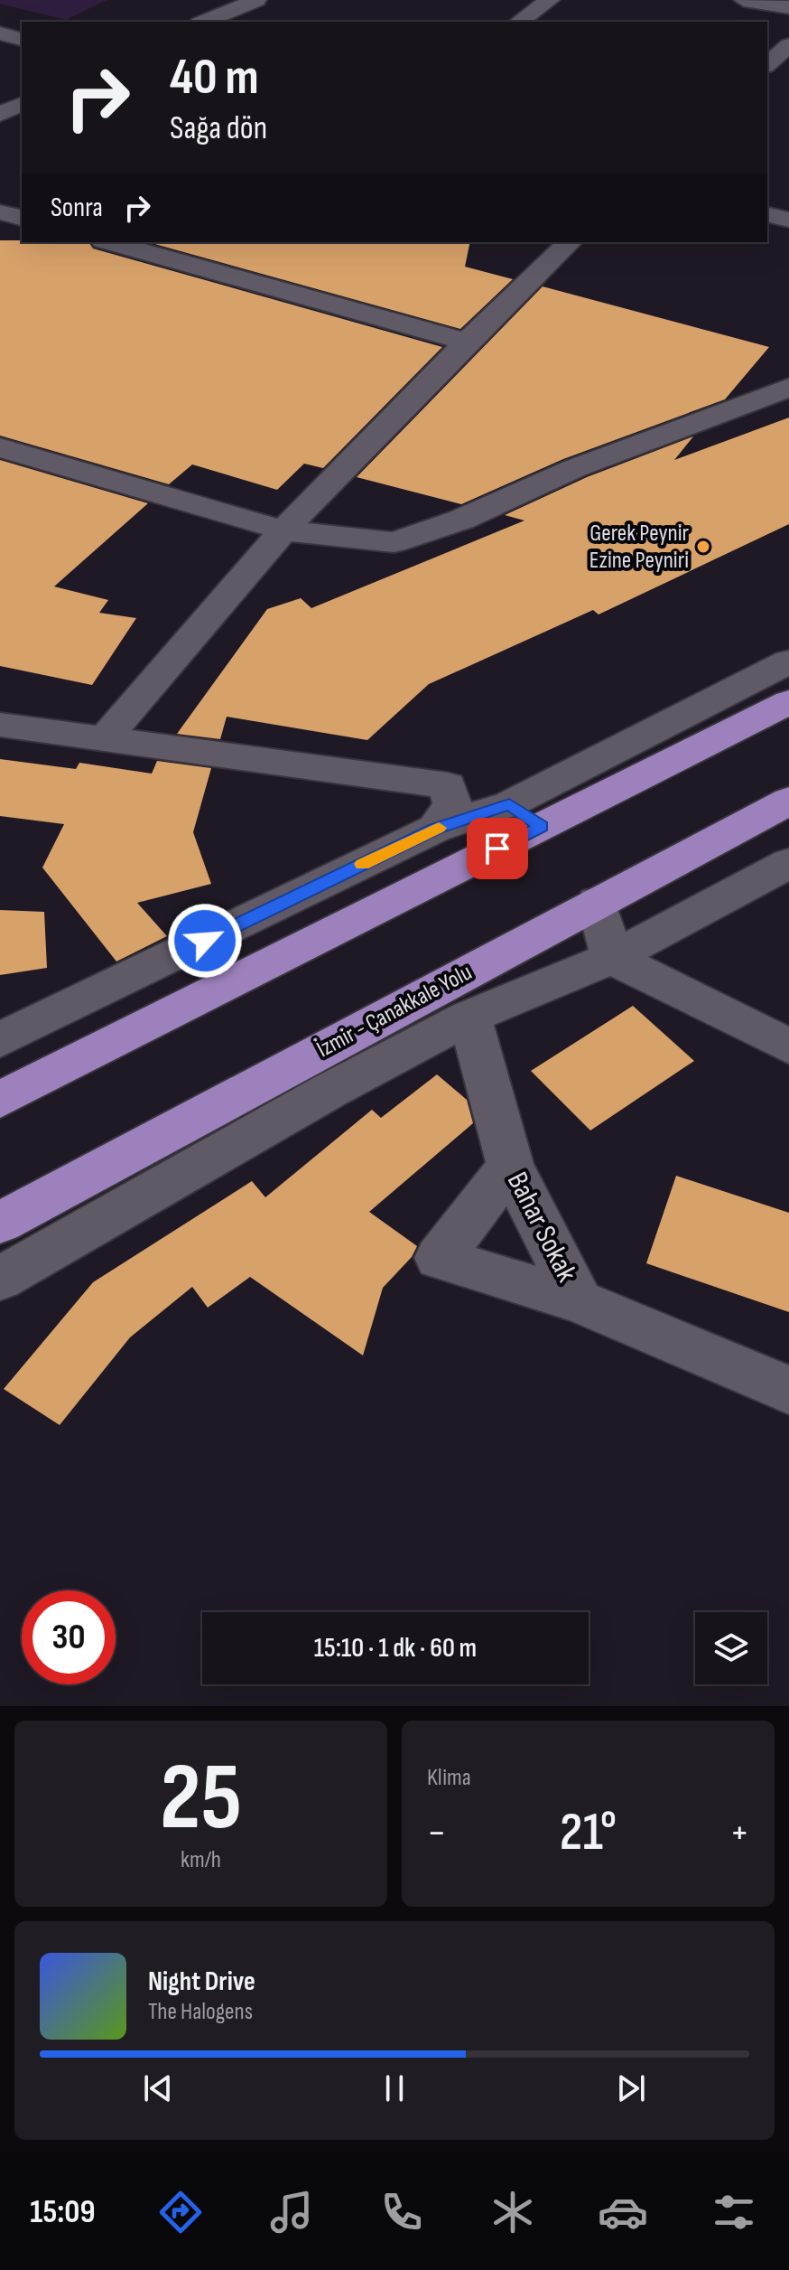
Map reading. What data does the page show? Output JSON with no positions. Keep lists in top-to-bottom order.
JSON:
{
  "streets": {
    "highway": ["İzmir - Çanakkale Yolu"],
    "street": ["Bahar Sokak"]
  },
  "places": ["Gerek Peynir Ezine Peyniri"],
  "page": {
    "turn": ["40 m", "Sağa dön"],
    "then": "Sonra",
    "limit": "30",
    "trip": "15:10 · 1 dk · 60 m",
    "tile": [
      ["25", "km/h"],
      "Klima"
    ],
    "heat": ["−", "21°", "+"],
    "song": ["Night Drive", "The Halogens"],
    "tabs": "15:09"
  }
}
